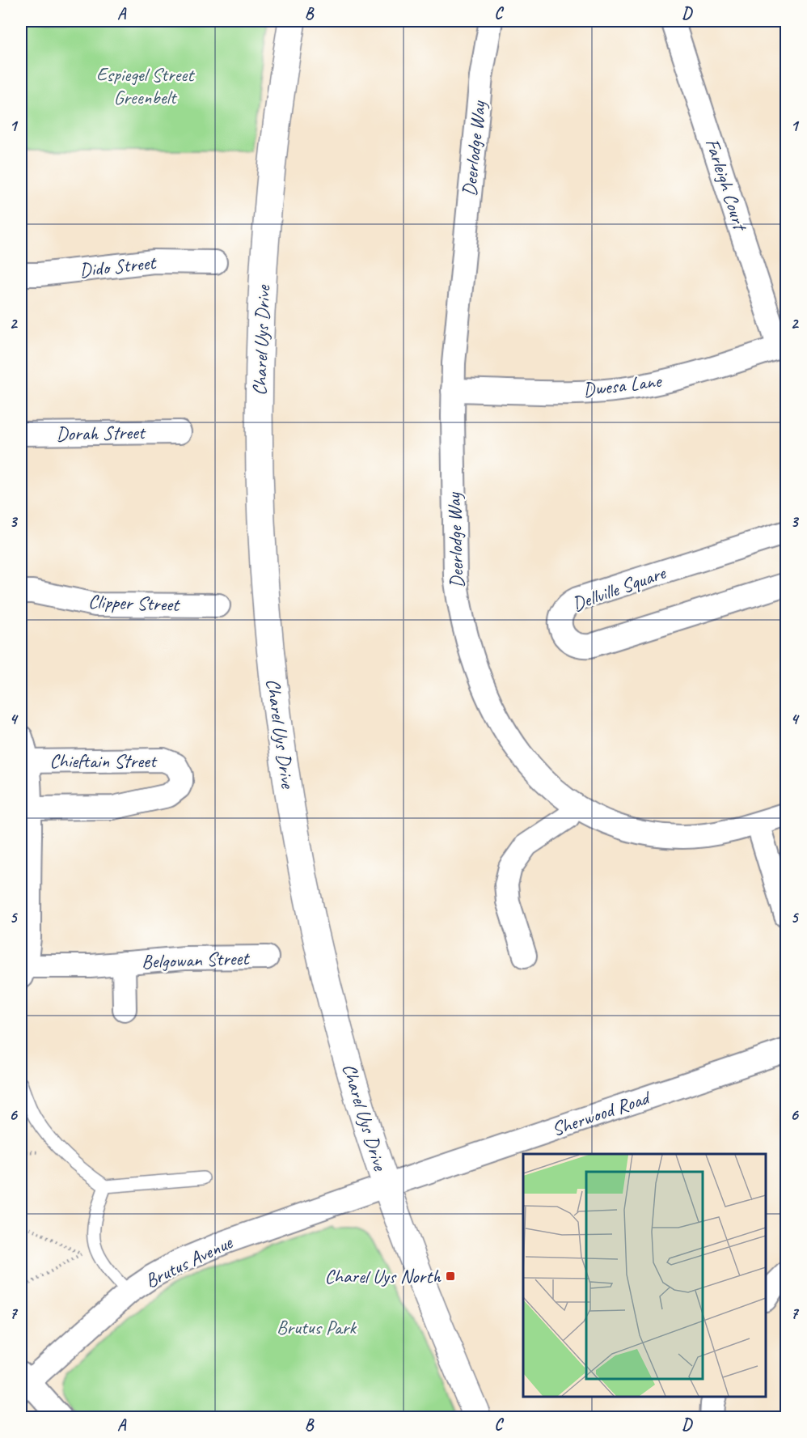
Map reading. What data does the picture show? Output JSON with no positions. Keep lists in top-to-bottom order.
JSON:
{
  "streets": {
    "main road": ["Charel Uys Drive"],
    "street": [
      "Deerlodge Way",
      "Farleigh Court",
      "Dido Street",
      "Dwesa Lane",
      "Dorah Street",
      "Dellville Square",
      "Clipper Street",
      "Chieftain Street",
      "Belgowan Street",
      "Sherwood Road",
      "Brutus Avenue"
    ]
  },
  "crossings": [
    ["Deerlodge Way", "Dwesa Lane"],
    ["Farleigh Court", "Dwesa Lane"],
    ["Charel Uys Drive", "Sherwood Road"],
    ["Charel Uys Drive", "Brutus Avenue"],
    ["Sherwood Road", "Brutus Avenue"]
  ],
  "parks": ["Espiegel Street Greenbelt", "Brutus Park"],
  "places": {
    "transit": ["Charel Uys North"]
  },
  "grid": {
    "columns": [
      "A",
      "B",
      "C",
      "D"
    ],
    "rows": [
      "1",
      "2",
      "3",
      "4",
      "5",
      "6",
      "7"
    ]
  }
}
